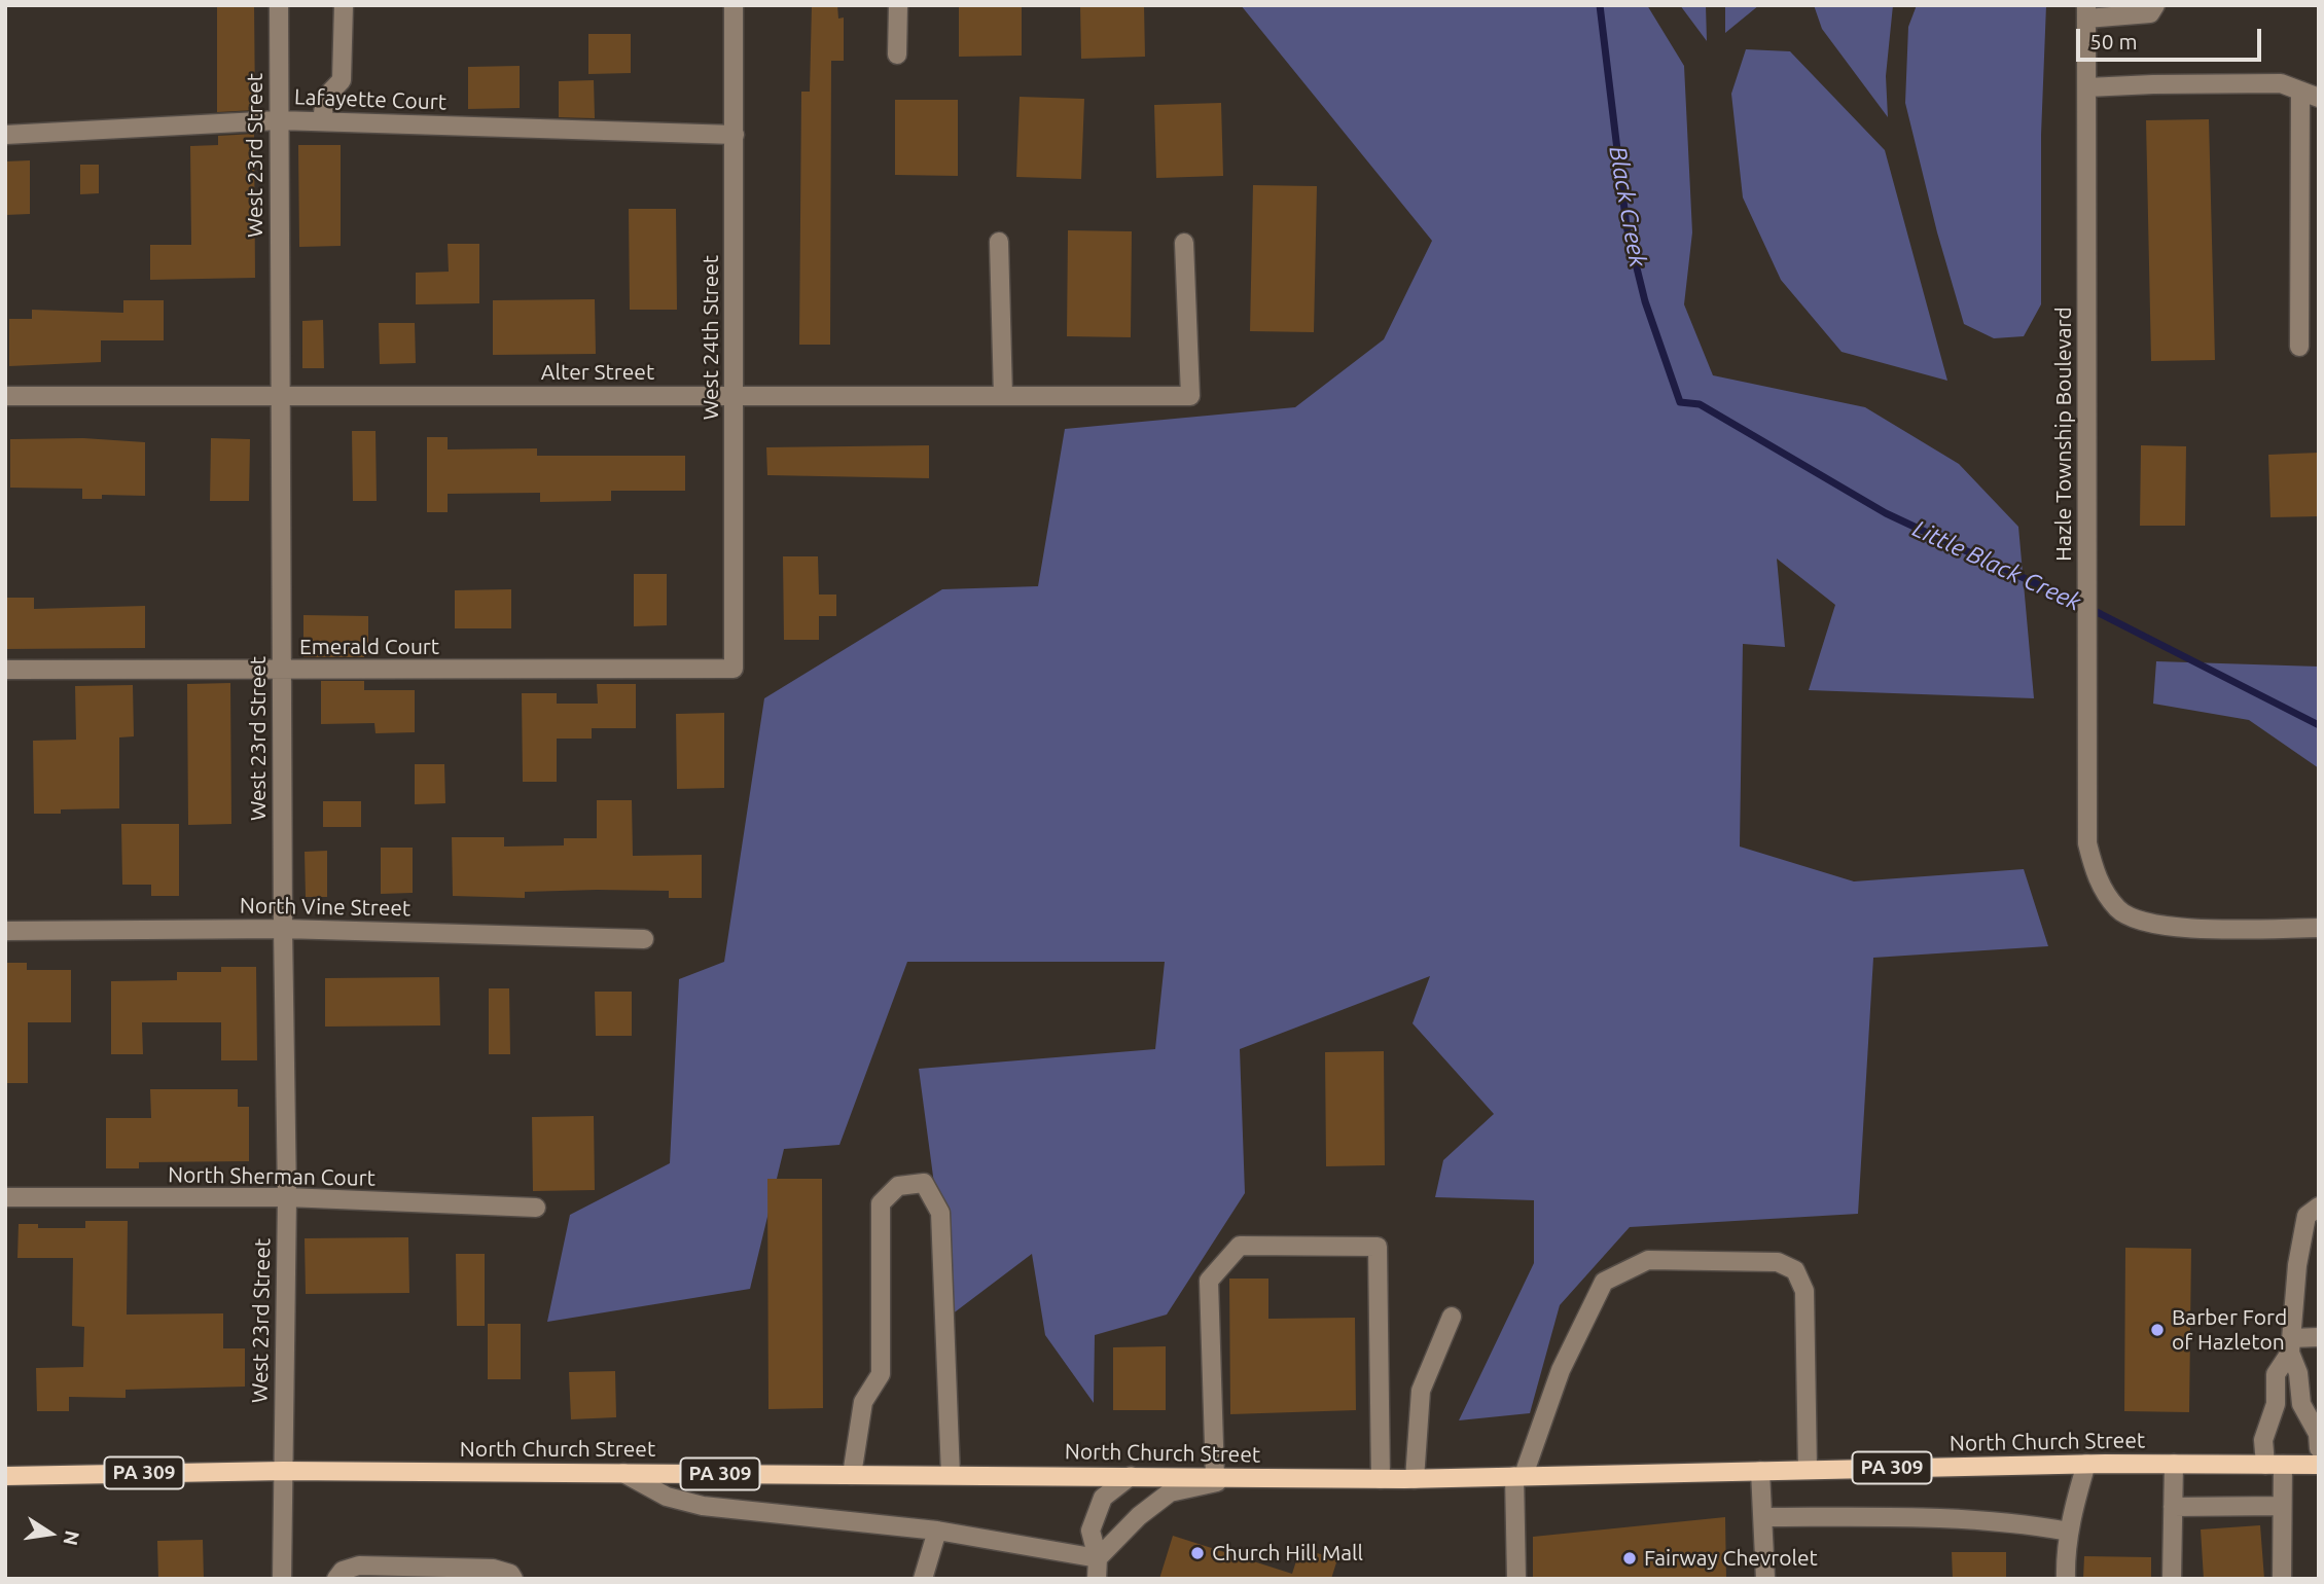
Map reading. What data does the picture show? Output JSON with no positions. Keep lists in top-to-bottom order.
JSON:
{
  "streets": {
    "main road": ["North Church Street", "PA 309"],
    "street": [
      "Lafayette Court",
      "West 23rd Street",
      "West 24th Street",
      "Alter Street",
      "Hazle Township Boulevard",
      "Emerald Court",
      "North Vine Street",
      "North Sherman Court"
    ]
  },
  "crossings": [
    ["Lafayette Court", "West 23rd Street"],
    ["Lafayette Court", "West 24th Street"],
    ["West 23rd Street", "Alter Street"],
    ["West 23rd Street", "Emerald Court"],
    ["West 23rd Street", "North Vine Street"],
    ["West 23rd Street", "North Sherman Court"],
    ["West 23rd Street", "North Church Street"],
    ["West 24th Street", "Alter Street"],
    ["West 24th Street", "Emerald Court"]
  ],
  "water": ["Black Creek", "Little Black Creek"],
  "places": ["Barber Ford of Hazleton", "Church Hill Mall", "Fairway Chevrolet"],
  "scale_bar": "50 m",
  "north": "right"
}
